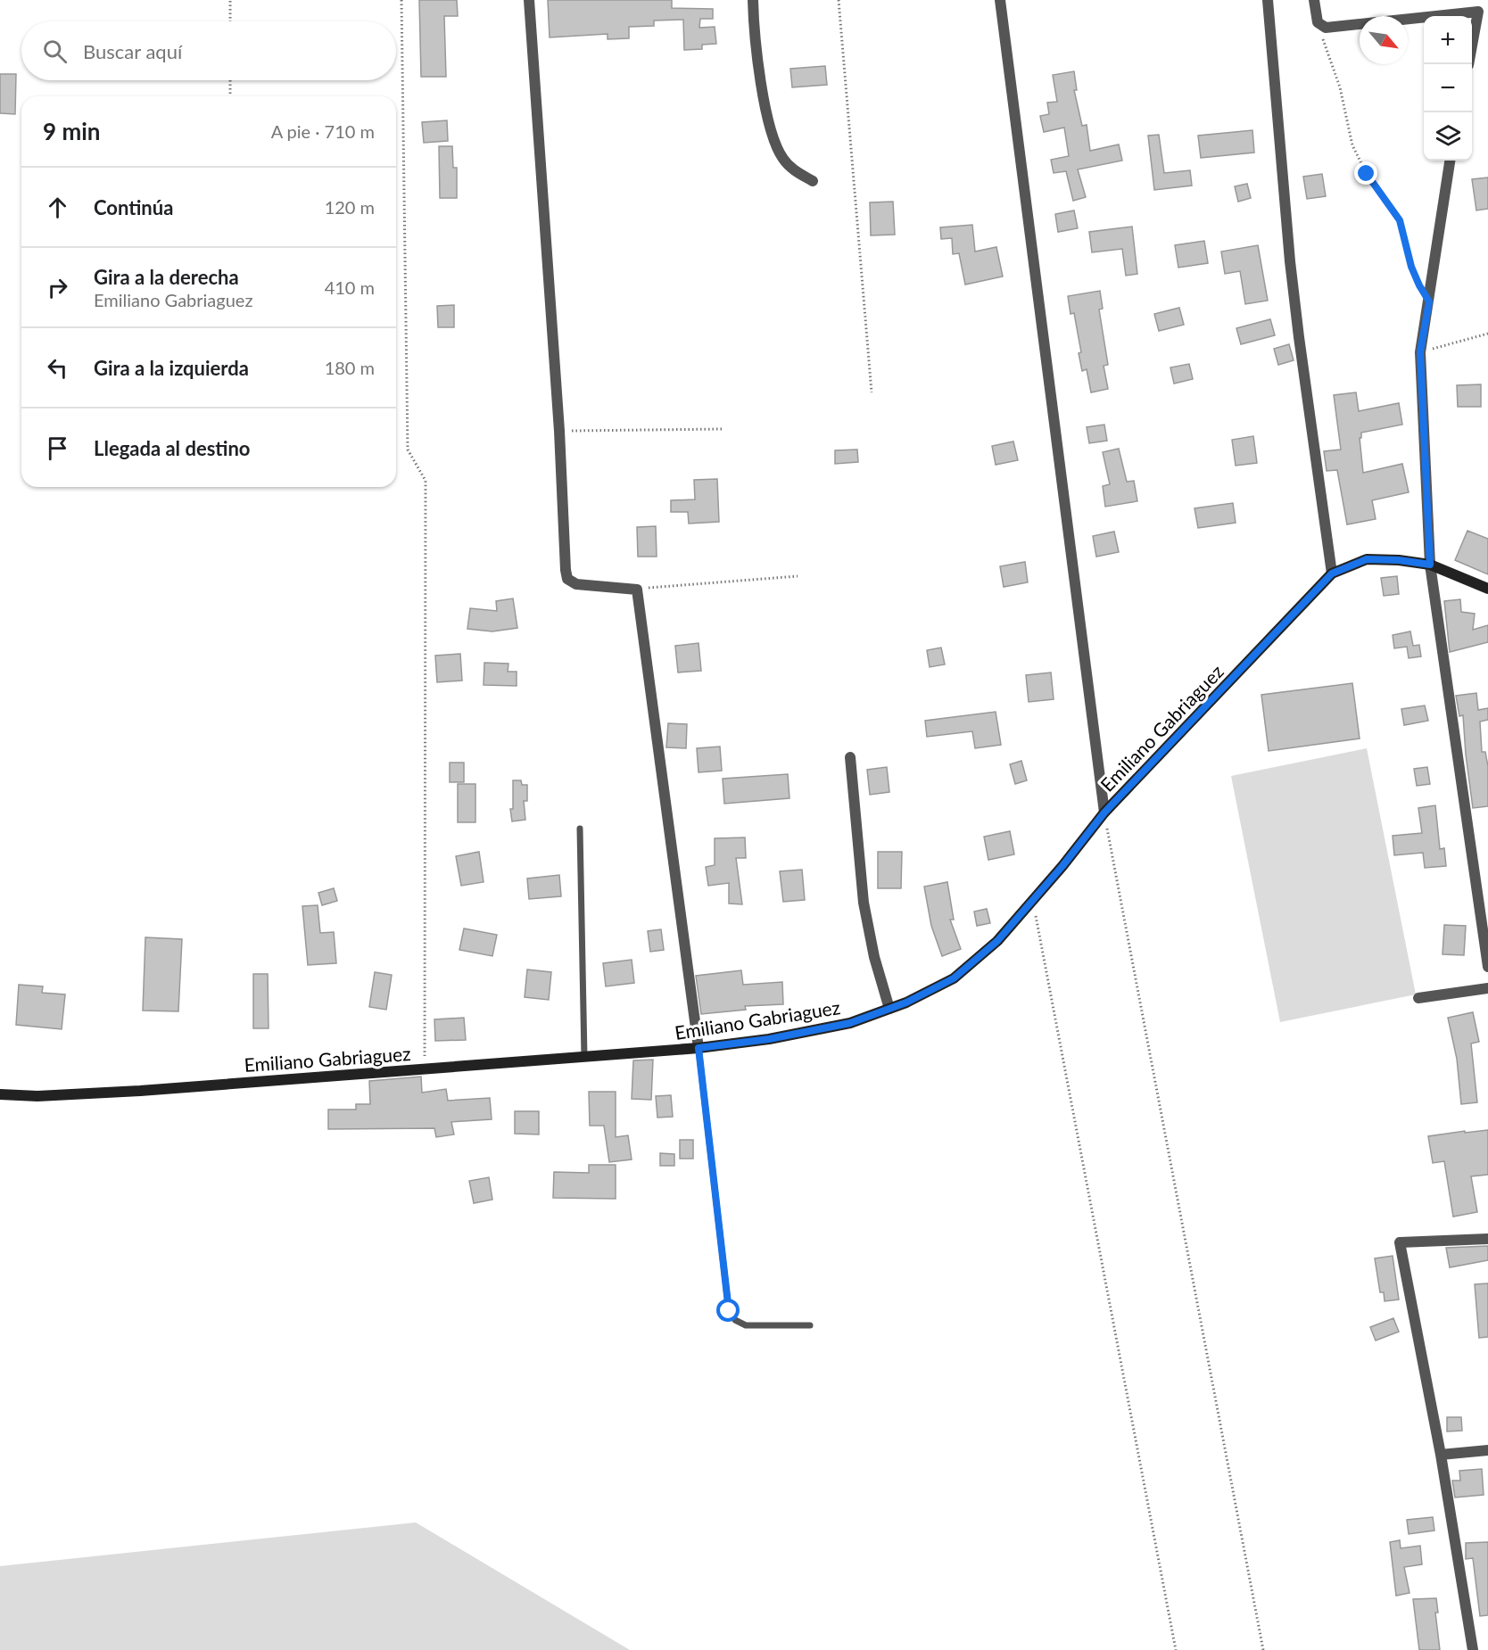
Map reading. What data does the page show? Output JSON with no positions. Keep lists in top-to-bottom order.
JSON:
{
  "streets": {
    "main road": ["Emiliano Gabriaguez"]
  },
  "north": "bottom right",
  "page": {
    "map_buttons": ["+", "−"],
    "search": "Buscar aquí",
    "heading": ["9 min", "A pie · 710 m"],
    "list": [
      ["Continúa", "120 m"],
      ["Gira a la derecha", "Emiliano Gabriaguez", "410 m"],
      ["Gira a la izquierda", "180 m"],
      "Llegada al destino"
    ]
  }
}
